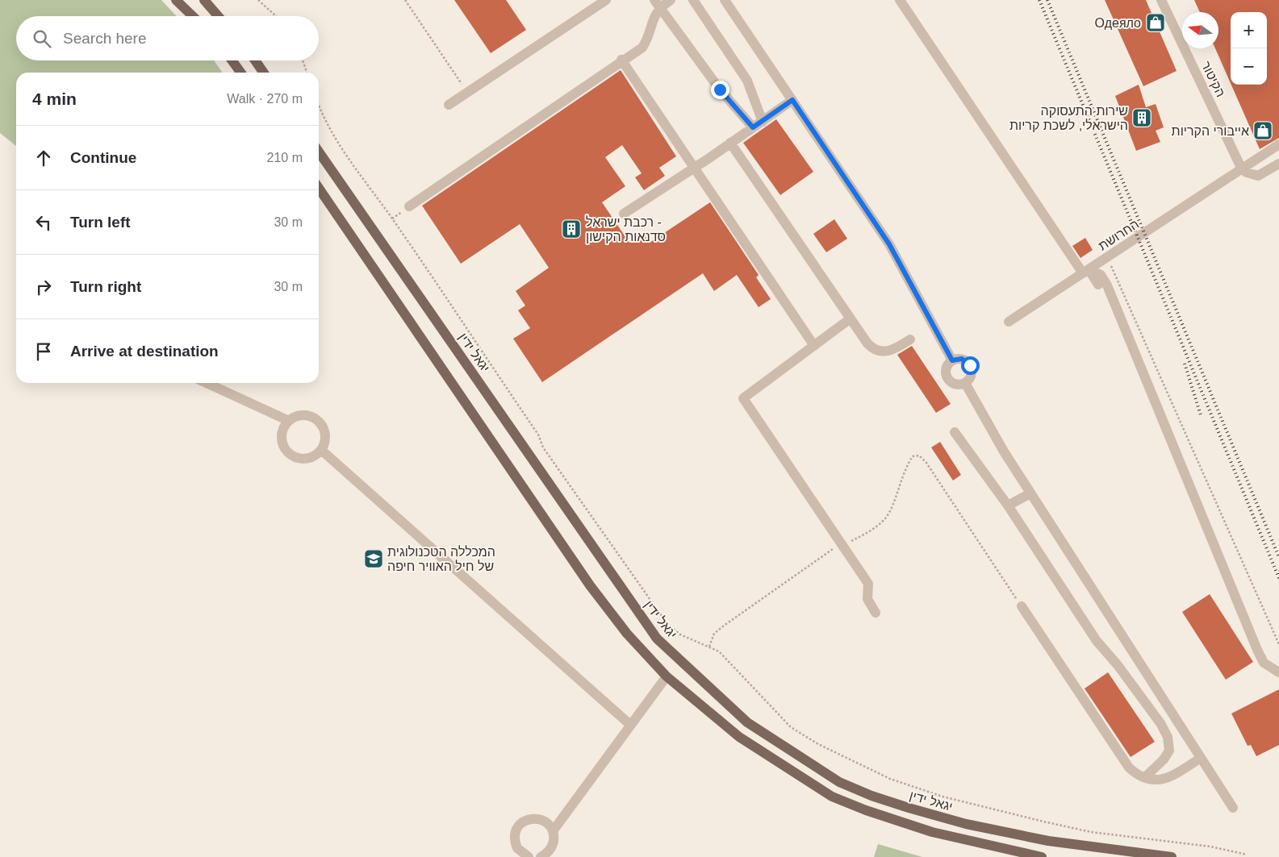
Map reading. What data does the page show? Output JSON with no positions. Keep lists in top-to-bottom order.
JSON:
{
  "streets": {
    "main road": ["יגאל ידין"],
    "street": ["הקיטור", "החרושת"]
  },
  "crossings": [
    ["הקיטור", "החרושת"]
  ],
  "places": {
    "shop": ["Одеяло", "אייבורי הקריות"],
    "building": ["שירות התעסוקה הישראלי, לשכת קריות", "רכבת ישראל - סדנאות הקישון"],
    "school or university": ["המכללה הטכנולוגית של חיל האוויר חיפה"]
  },
  "north": "left",
  "page": {
    "map_buttons": ["+", "−"],
    "search": "Search here",
    "heading": ["4 min", "Walk · 270 m"],
    "list": [
      ["Continue", "210 m"],
      ["Turn left", "30 m"],
      ["Turn right", "30 m"],
      "Arrive at destination"
    ]
  }
}
